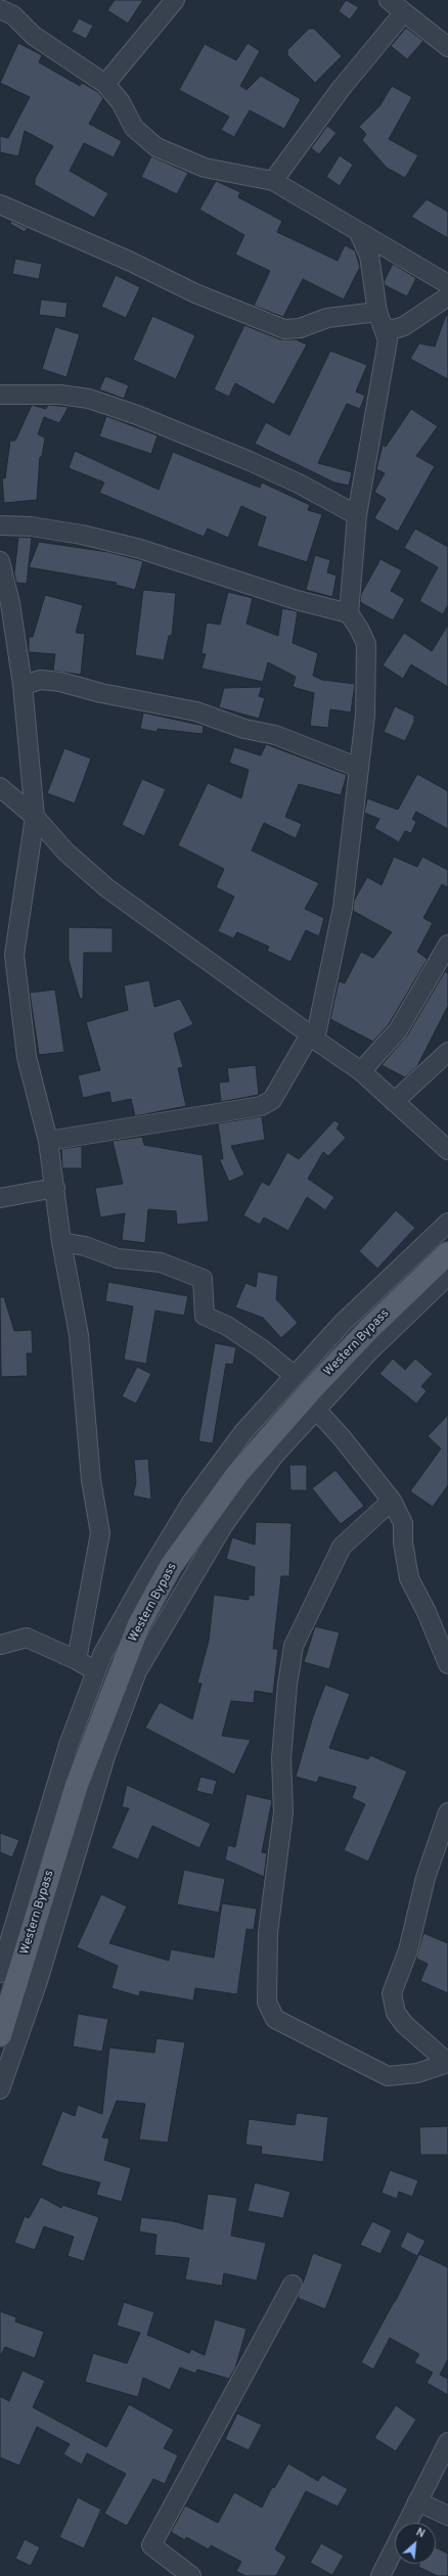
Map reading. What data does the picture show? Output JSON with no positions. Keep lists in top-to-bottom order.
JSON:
{
  "streets": {
    "main road": ["Western Bypass"]
  },
  "north": "top right"
}
